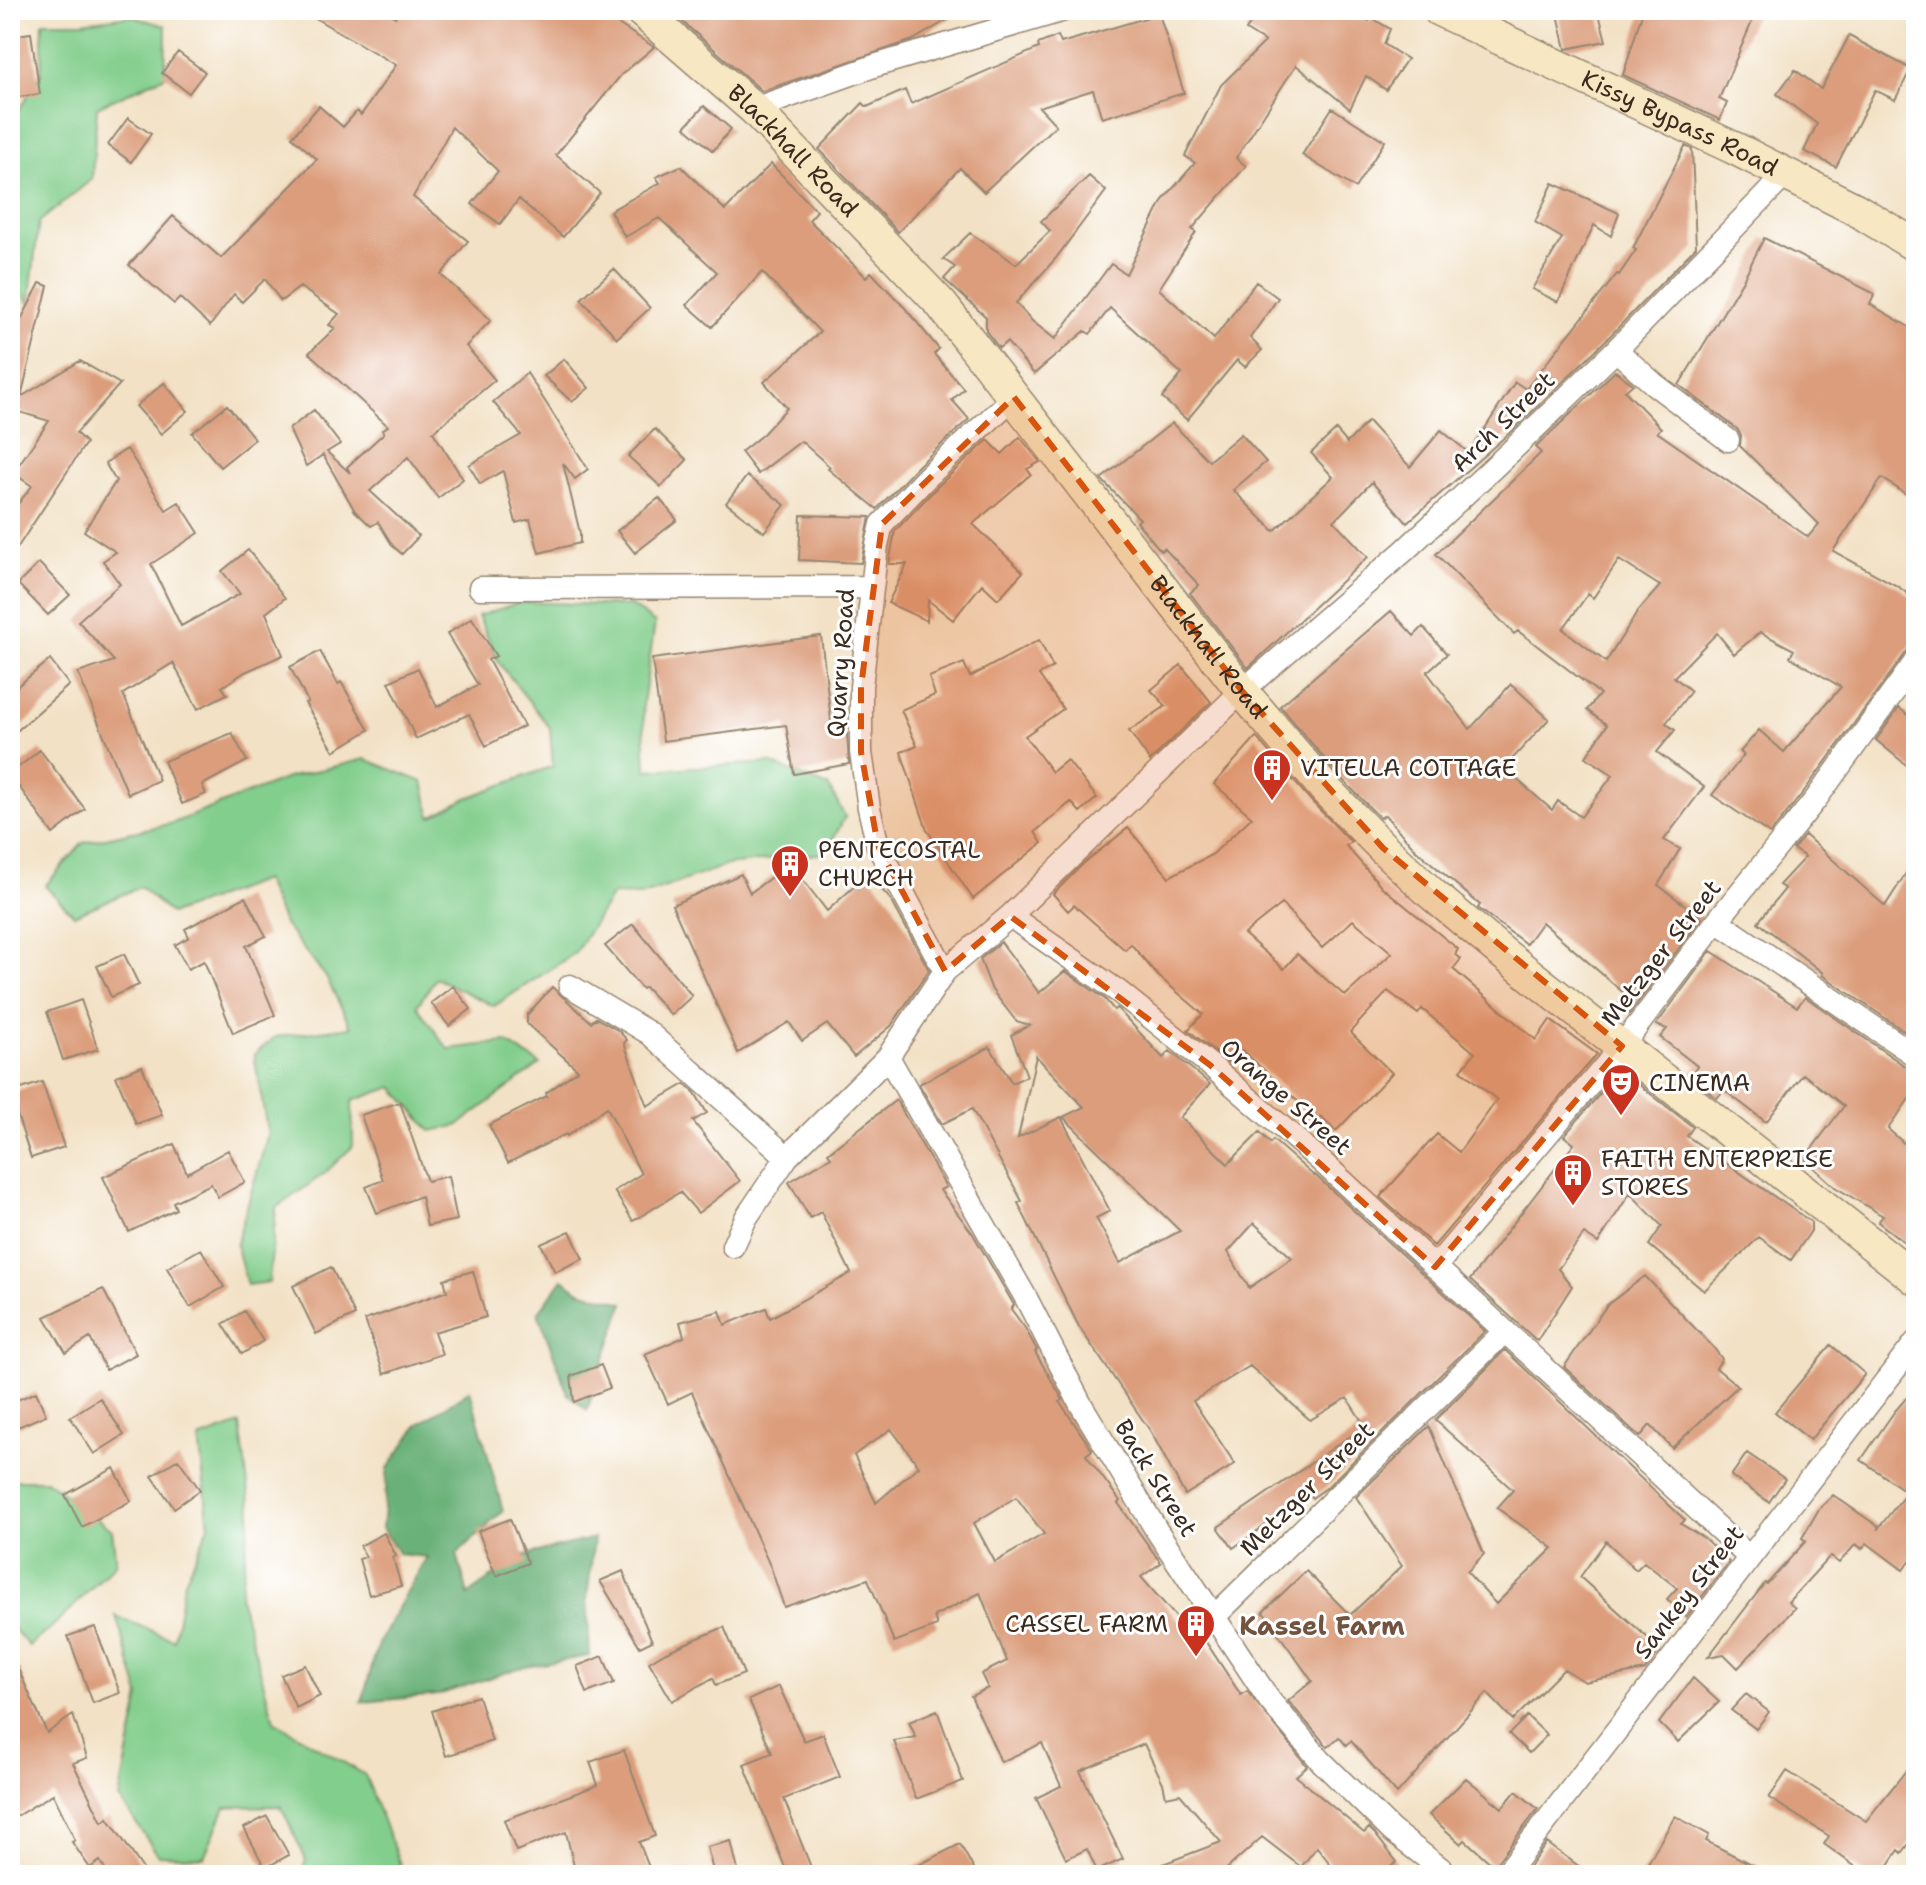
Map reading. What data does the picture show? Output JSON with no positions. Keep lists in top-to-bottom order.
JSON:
{
  "streets": {
    "street": [
      "Kissy Bypass Road",
      "Blackhall Road",
      "Arch Street",
      "Quarry Road",
      "Metzger Street",
      "Orange Street",
      "Back Street",
      "Sankey Street"
    ]
  },
  "crossings": [
    ["Kissy Bypass Road", "Arch Street"],
    ["Blackhall Road", "Arch Street"],
    ["Blackhall Road", "Quarry Road"],
    ["Blackhall Road", "Metzger Street"],
    ["Metzger Street", "Orange Street"],
    ["Metzger Street", "Back Street"],
    ["Orange Street", "Sankey Street"]
  ],
  "districts": ["Kassel Farm"],
  "places": {
    "building": [
      "VITELLA COTTAGE",
      "PENTECOSTAL CHURCH",
      "FAITH ENTERPRISE STORES",
      "CASSEL FARM"
    ],
    "theatre": ["CINEMA"]
  }
}
